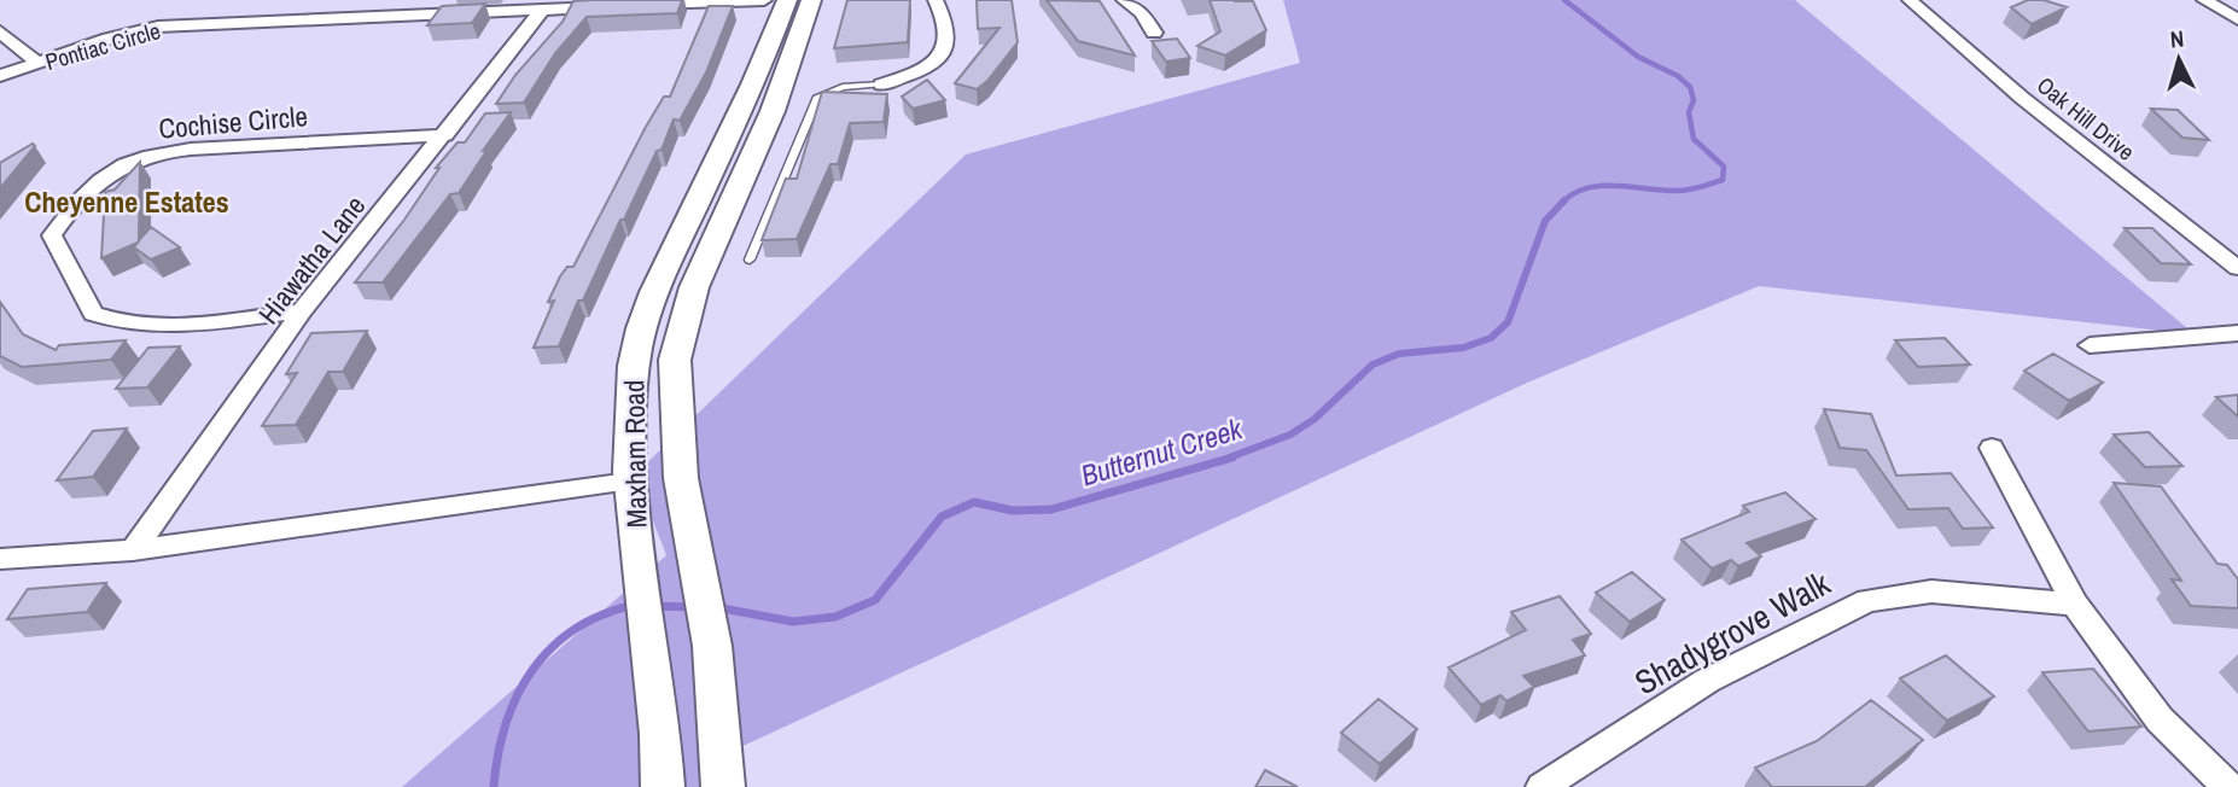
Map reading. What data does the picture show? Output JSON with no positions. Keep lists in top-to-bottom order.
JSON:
{
  "streets": {
    "main road": ["Maxham Road"],
    "street": [
      "Pontiac Circle",
      "Oak Hill Drive",
      "Cochise Circle",
      "Hiawatha Lane",
      "Shadygrove Walk"
    ]
  },
  "crossings": [
    ["Pontiac Circle", "Hiawatha Lane"],
    ["Cochise Circle", "Hiawatha Lane"]
  ],
  "districts": ["Cheyenne Estates"],
  "water": ["Butternut Creek"],
  "north": "top"
}
